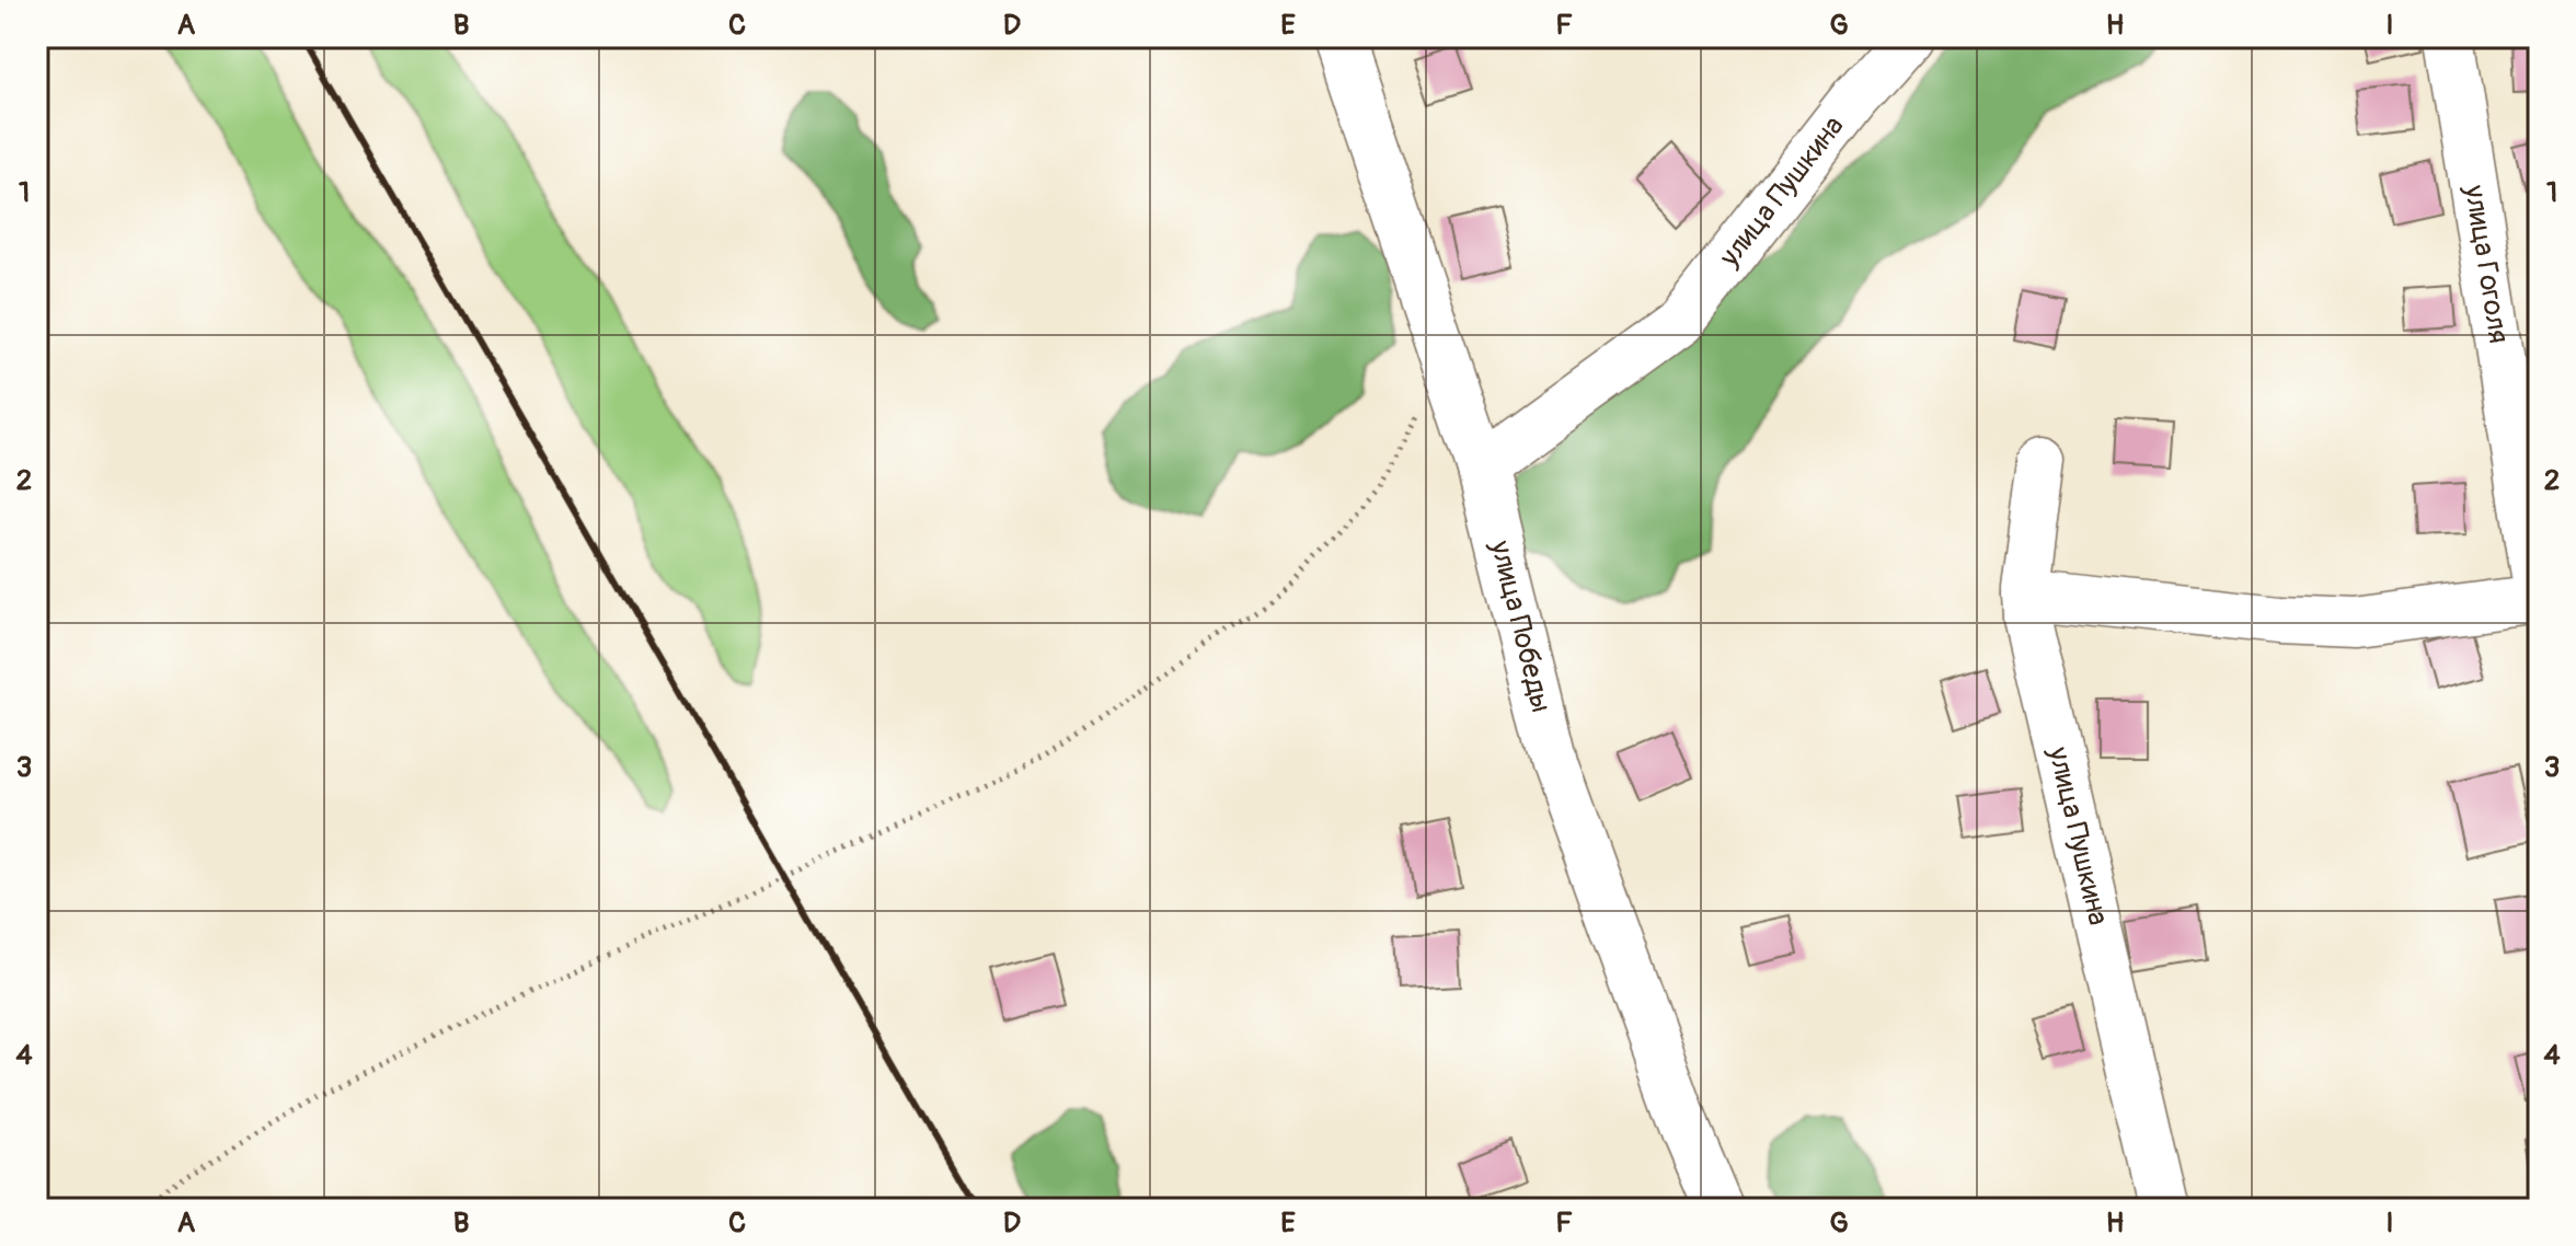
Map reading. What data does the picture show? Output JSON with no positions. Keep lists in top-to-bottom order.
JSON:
{
  "streets": {
    "street": ["улица Пушкина", "улица Гоголя", "улица Победы"]
  },
  "crossings": [
    ["улица Пушкина", "улица Победы"]
  ],
  "grid": {
    "columns": [
      "A",
      "B",
      "C",
      "D",
      "E",
      "F",
      "G",
      "H",
      "I"
    ],
    "rows": [
      "1",
      "2",
      "3",
      "4"
    ]
  }
}
